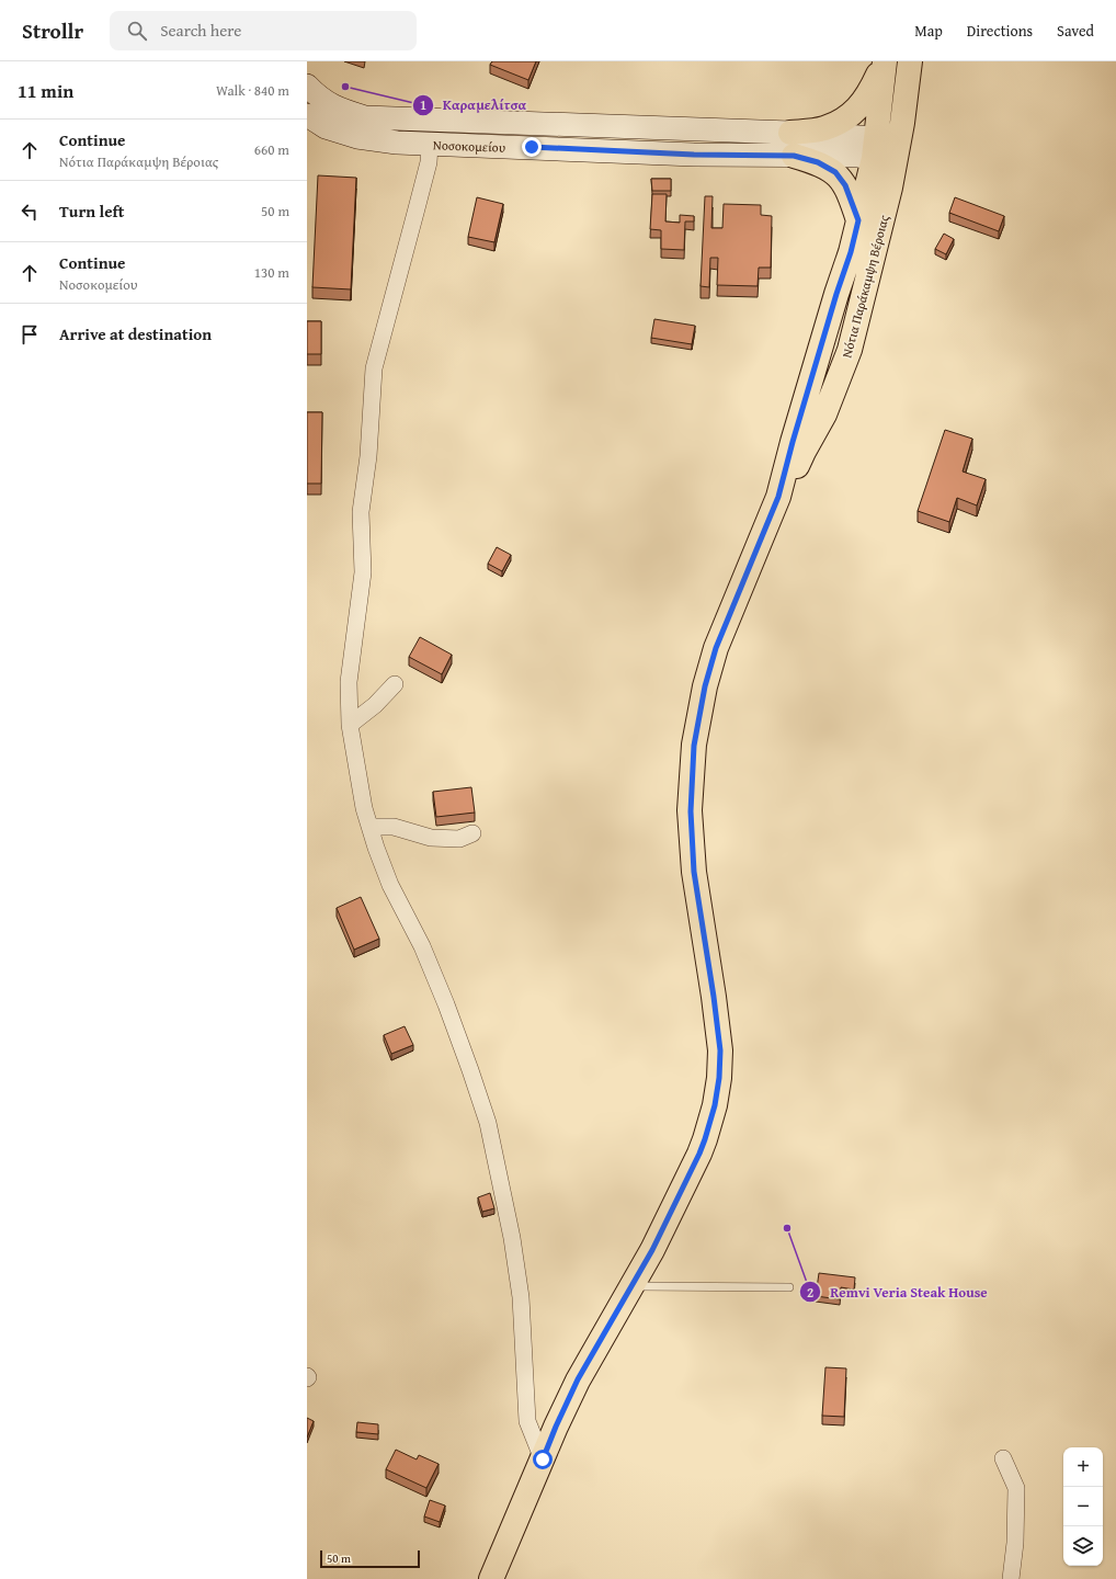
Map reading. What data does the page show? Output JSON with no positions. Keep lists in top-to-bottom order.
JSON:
{
  "streets": {
    "main road": ["Νότια Παράκαμψη Βέροιας"],
    "street": ["Νοσοκομείου"]
  },
  "crossings": [
    ["Νοσοκομείου", "Νότια Παράκαμψη Βέροιας"]
  ],
  "places": ["Καραμελίτσα", "Remvi Veria Steak House"],
  "scale_bar": "50 m",
  "page": {
    "header": "Strollr",
    "search": "Search here",
    "nav": ["Map", "Directions", "Saved"],
    "heading": ["11 min", "Walk · 840 m"],
    "list": [
      ["Continue", "Νότια Παράκαμψη Βέροιας", "660 m"],
      ["Turn left", "50 m"],
      ["Continue", "Νοσοκομείου", "130 m"],
      "Arrive at destination"
    ],
    "map_buttons": ["+", "−"],
    "scale": "50 m"
  }
}
